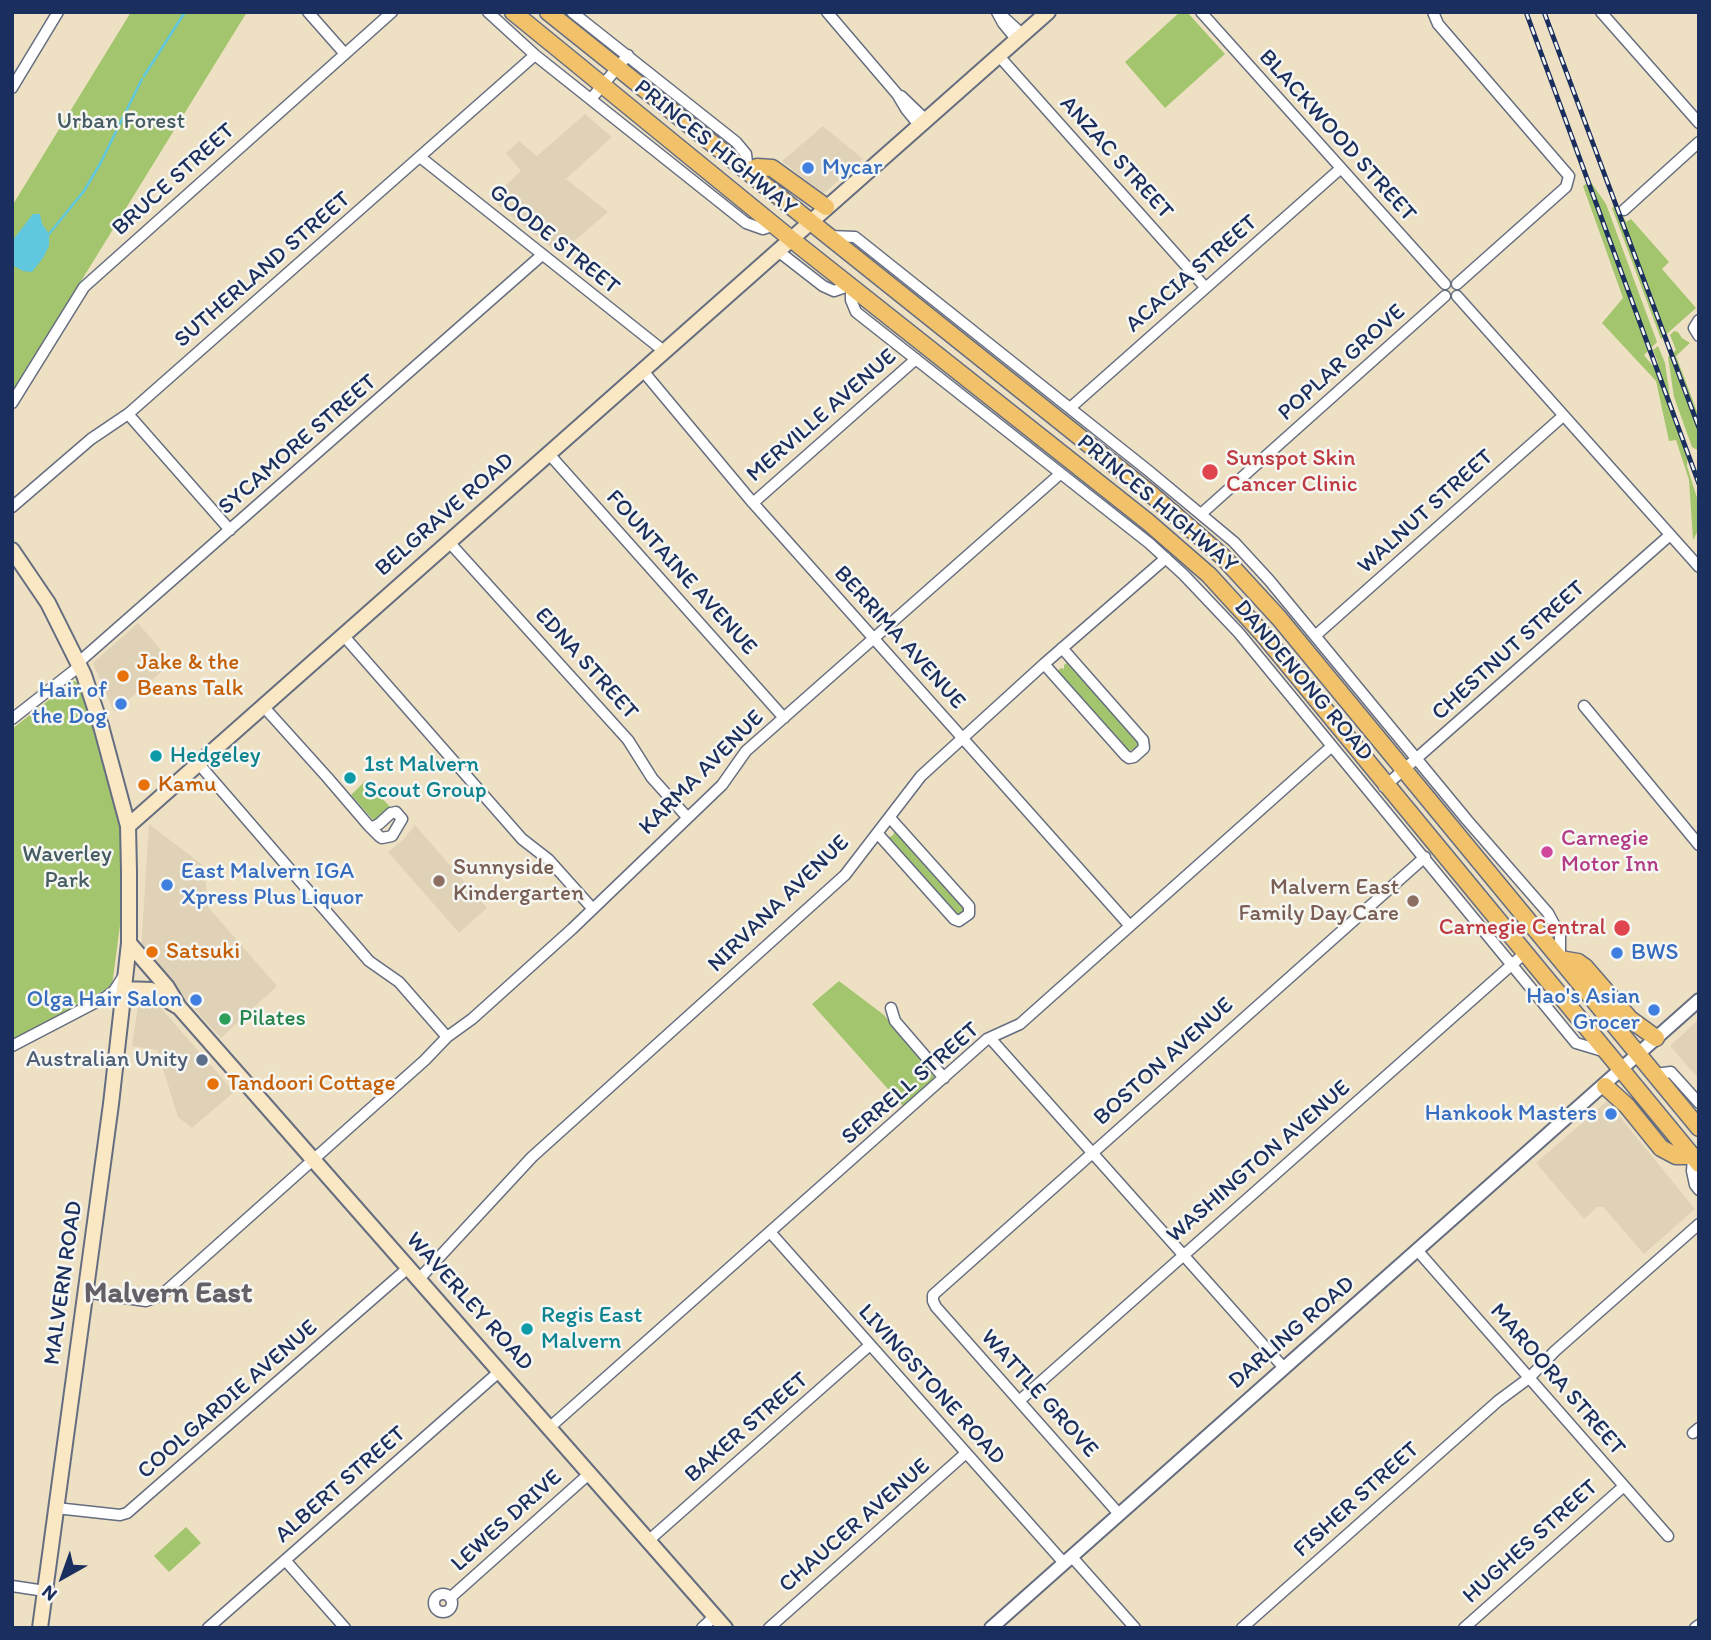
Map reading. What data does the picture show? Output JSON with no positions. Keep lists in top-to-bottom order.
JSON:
{
  "streets": {
    "highway": ["PRINCES HIGHWAY"],
    "main road": ["BELGRAVE ROAD", "MALVERN ROAD", "WAVERLEY ROAD"],
    "street": [
      "BLACKWOOD STREET",
      "ANZAC STREET",
      "BRUCE STREET",
      "GOODE STREET",
      "SUTHERLAND STREET",
      "ACACIA STREET",
      "POPLAR GROVE",
      "MERVILLE AVENUE",
      "SYCAMORE STREET",
      "WALNUT STREET",
      "FOUNTAINE AVENUE",
      "BERRIMA AVENUE",
      "CHESTNUT STREET",
      "EDNA STREET",
      "DANDENONG ROAD",
      "KARMA AVENUE",
      "NIRVANA AVENUE",
      "BOSTON AVENUE",
      "SERRELL STREET",
      "WASHINGTON AVENUE",
      "DARLING ROAD",
      "MAROORA STREET",
      "LIVINGSTONE ROAD",
      "WATTLE GROVE",
      "COOLGARDIE AVENUE",
      "BAKER STREET",
      "ALBERT STREET",
      "FISHER STREET",
      "LEWES DRIVE",
      "CHAUCER AVENUE",
      "HUGHES STREET"
    ]
  },
  "crossings": [
    ["BLACKWOOD STREET", "ACACIA STREET"],
    ["BLACKWOOD STREET", "POPLAR GROVE"],
    ["PRINCES HIGHWAY", "BELGRAVE ROAD"],
    ["PRINCES HIGHWAY", "CHESTNUT STREET"],
    ["PRINCES HIGHWAY", "DANDENONG ROAD"],
    ["PRINCES HIGHWAY", "WASHINGTON AVENUE"],
    ["PRINCES HIGHWAY", "DARLING ROAD"],
    ["ANZAC STREET", "ACACIA STREET"],
    ["ANZAC STREET", "BELGRAVE ROAD"],
    ["GOODE STREET", "SUTHERLAND STREET"],
    ["GOODE STREET", "SYCAMORE STREET"],
    ["GOODE STREET", "BELGRAVE ROAD"],
    ["ACACIA STREET", "DANDENONG ROAD"],
    ["POPLAR GROVE", "DANDENONG ROAD"],
    ["MERVILLE AVENUE", "BERRIMA AVENUE"],
    ["MERVILLE AVENUE", "DANDENONG ROAD"],
    ["WALNUT STREET", "DANDENONG ROAD"],
    ["BELGRAVE ROAD", "FOUNTAINE AVENUE"],
    ["BELGRAVE ROAD", "BERRIMA AVENUE"],
    ["BELGRAVE ROAD", "EDNA STREET"],
    ["FOUNTAINE AVENUE", "KARMA AVENUE"],
    ["BERRIMA AVENUE", "KARMA AVENUE"],
    ["BERRIMA AVENUE", "NIRVANA AVENUE"],
    ["BERRIMA AVENUE", "SERRELL STREET"],
    ["CHESTNUT STREET", "DANDENONG ROAD"],
    ["EDNA STREET", "KARMA AVENUE"],
    ["DANDENONG ROAD", "KARMA AVENUE"],
    ["DANDENONG ROAD", "NIRVANA AVENUE"],
    ["DANDENONG ROAD", "BOSTON AVENUE"],
    ["DANDENONG ROAD", "SERRELL STREET"],
    ["DANDENONG ROAD", "WASHINGTON AVENUE"],
    ["KARMA AVENUE", "MALVERN ROAD"],
    ["KARMA AVENUE", "WAVERLEY ROAD"],
    ["NIRVANA AVENUE", "WAVERLEY ROAD"],
    ["BOSTON AVENUE", "WATTLE GROVE"],
    ["SERRELL STREET", "WAVERLEY ROAD"],
    ["SERRELL STREET", "LIVINGSTONE ROAD"],
    ["WASHINGTON AVENUE", "WATTLE GROVE"],
    ["MALVERN ROAD", "WAVERLEY ROAD"],
    ["MALVERN ROAD", "COOLGARDIE AVENUE"],
    ["WAVERLEY ROAD", "COOLGARDIE AVENUE"],
    ["WAVERLEY ROAD", "BAKER STREET"],
    ["WAVERLEY ROAD", "ALBERT STREET"],
    ["WAVERLEY ROAD", "LEWES DRIVE"],
    ["DARLING ROAD", "MAROORA STREET"],
    ["DARLING ROAD", "LIVINGSTONE ROAD"],
    ["DARLING ROAD", "WATTLE GROVE"],
    ["MAROORA STREET", "FISHER STREET"],
    ["MAROORA STREET", "HUGHES STREET"],
    ["LIVINGSTONE ROAD", "BAKER STREET"],
    ["LIVINGSTONE ROAD", "CHAUCER AVENUE"]
  ],
  "districts": ["Malvern East"],
  "parks": ["Urban Forest", "Waverley Park"],
  "places": [
    "Mycar",
    "Sunspot Skin Cancer Clinic",
    "Jake & the Beans Talk",
    "Hair of the Dog",
    "Hedgeley",
    "1st Malvern Scout Group",
    "Kamu",
    "Carnegie Motor Inn",
    "Sunnyside Kindergarten",
    "East Malvern IGA Xpress Plus Liquor",
    "Malvern East Family Day Care",
    "Carnegie Central",
    "Satsuki",
    "BWS",
    "Olga Hair Salon",
    "Hao's Asian Grocer",
    "Pilates",
    "Australian Unity",
    "Tandoori Cottage",
    "Hankook Masters",
    "Regis East Malvern"
  ],
  "north": "bottom left"
}
